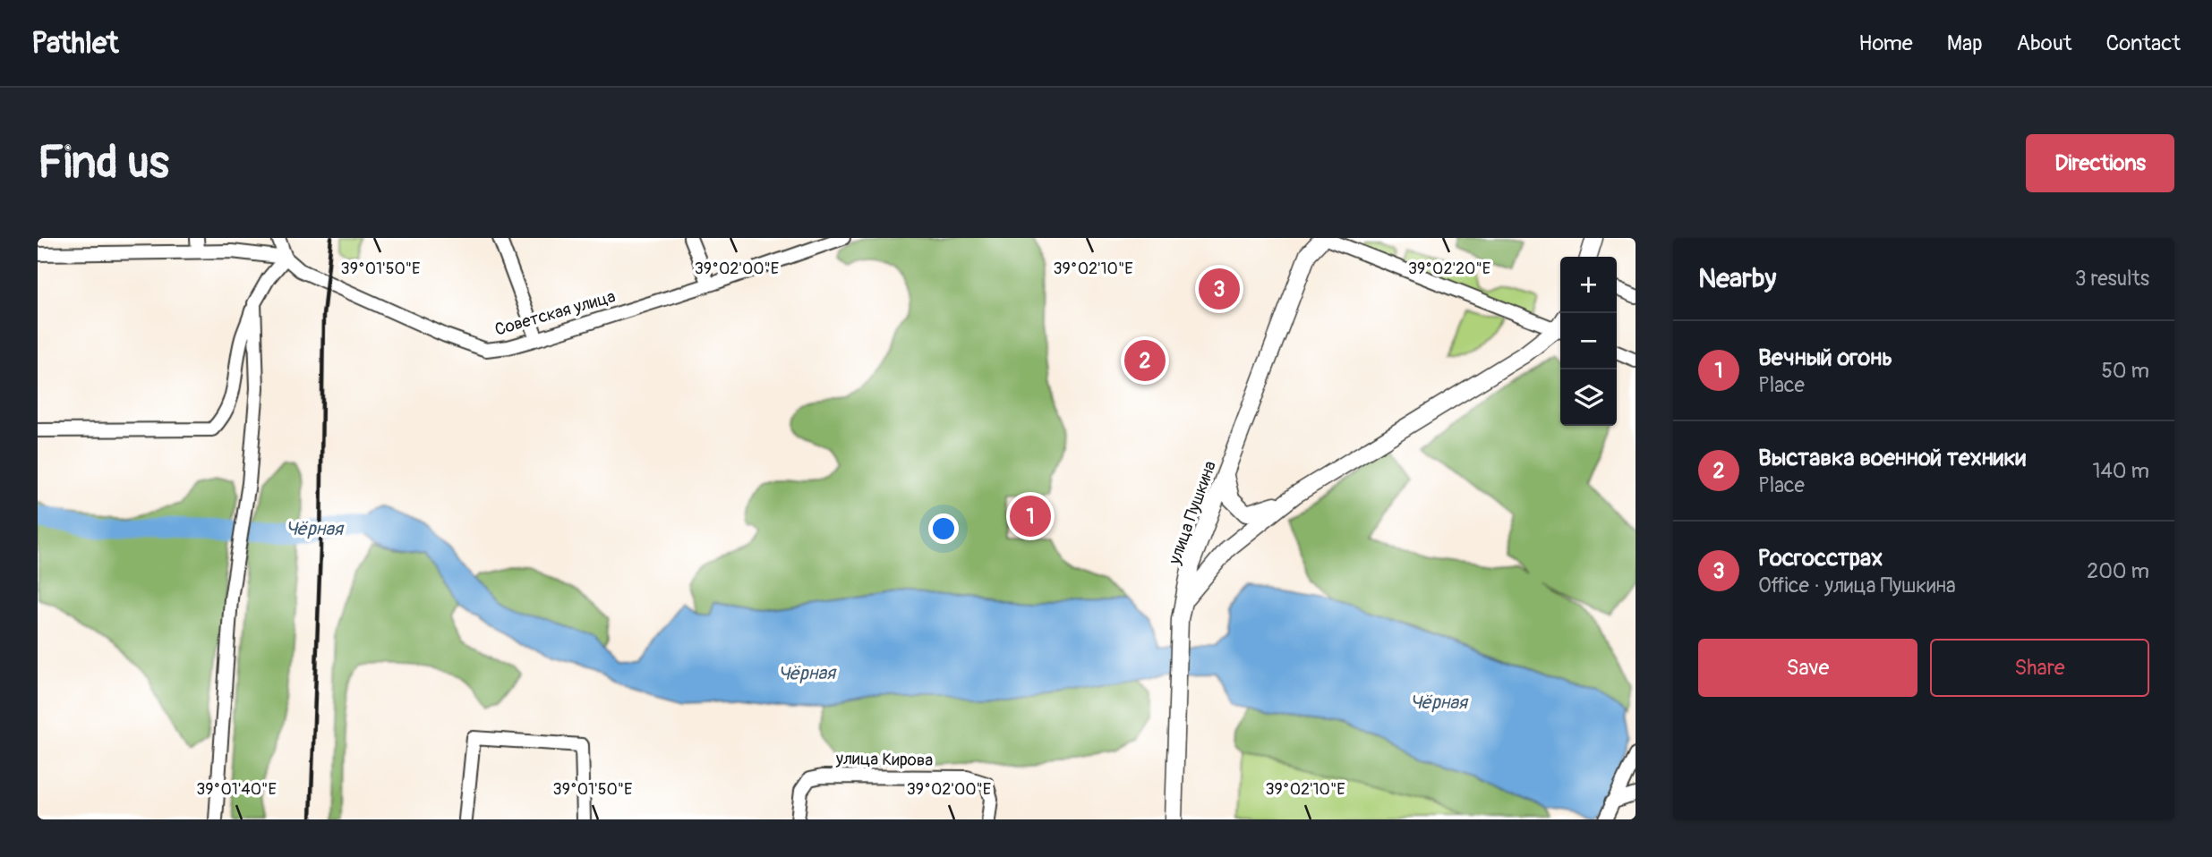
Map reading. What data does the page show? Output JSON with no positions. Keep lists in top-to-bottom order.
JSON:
{
  "streets": {
    "main road": ["улица Пушкина"],
    "street": ["Советская улица", "улица Кирова"]
  },
  "water": ["Чёрная"],
  "page": {
    "header": "Pathlet",
    "nav": [
      "Home",
      "Map",
      "About",
      "Contact"
    ],
    "buttons": [
      "Directions",
      ["Save", "Share"]
    ],
    "title": "Find us",
    "heading": ["Nearby", "3 results"],
    "map_buttons": ["+", "−"],
    "pins": ["3", "2", "1"],
    "list": [
      {
        "mark": "1",
        "name": "Вечный огонь",
        "note": "Place",
        "value": "50 m"
      },
      {
        "mark": "2",
        "name": "Выставка военной техники",
        "note": "Place",
        "value": "140 m"
      },
      {
        "mark": "3",
        "name": "Росгосстрах",
        "note": "Office · улица Пушкина",
        "value": "200 m"
      }
    ]
  },
  "coordinates": [
    "39°02'00\"E",
    "39°01'50\"E",
    "39°02'10\"E",
    "39°02'20\"E",
    "39°01'40\"E"
  ]
}
